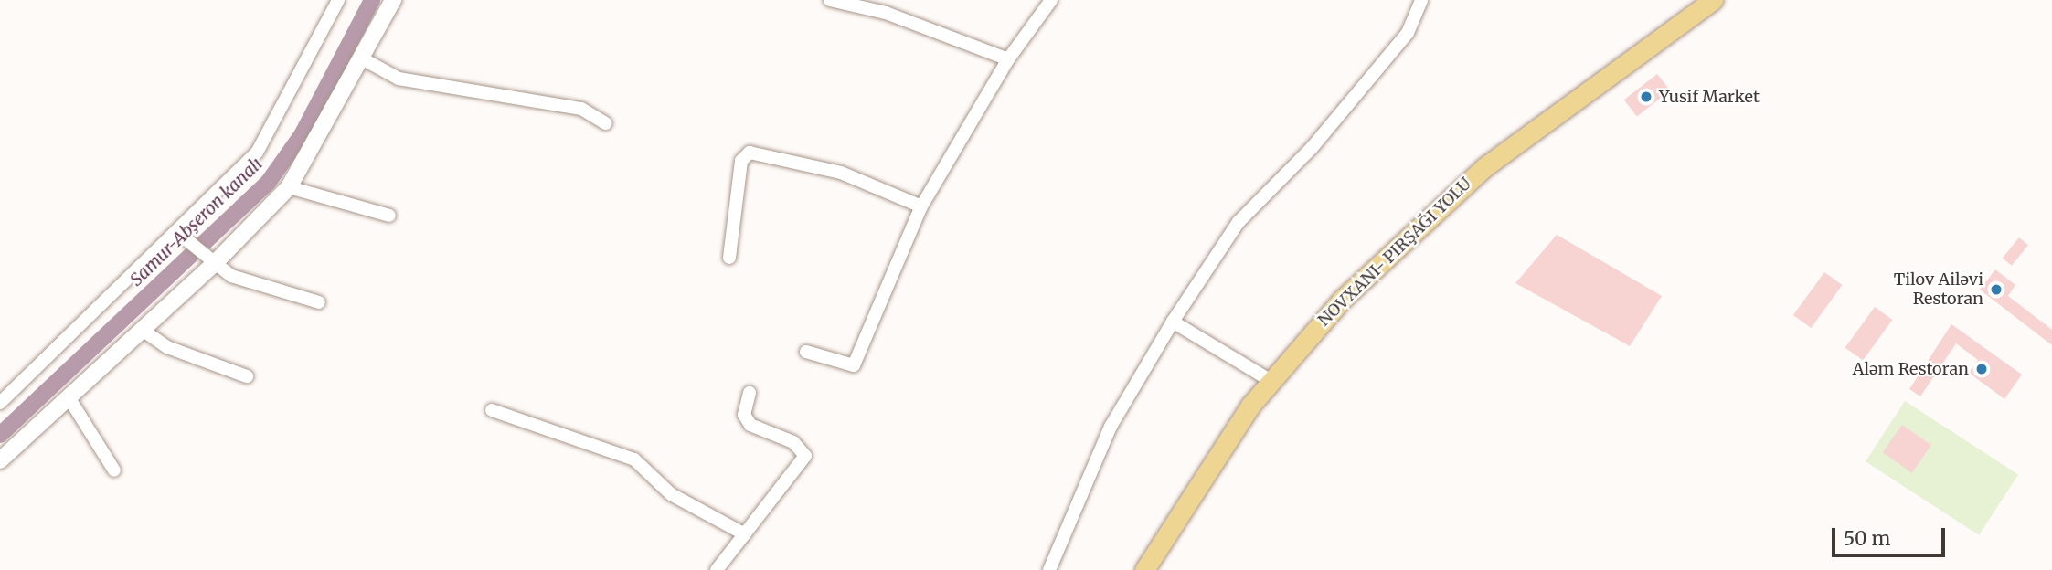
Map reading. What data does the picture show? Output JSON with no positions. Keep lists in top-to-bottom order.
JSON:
{
  "water": ["Samur-Abşeron kanalı"],
  "places": ["Yusif Market", "Tilov Ailəvi Restoran", "Aləm Restoran"],
  "scale_bar": "50 m"
}
